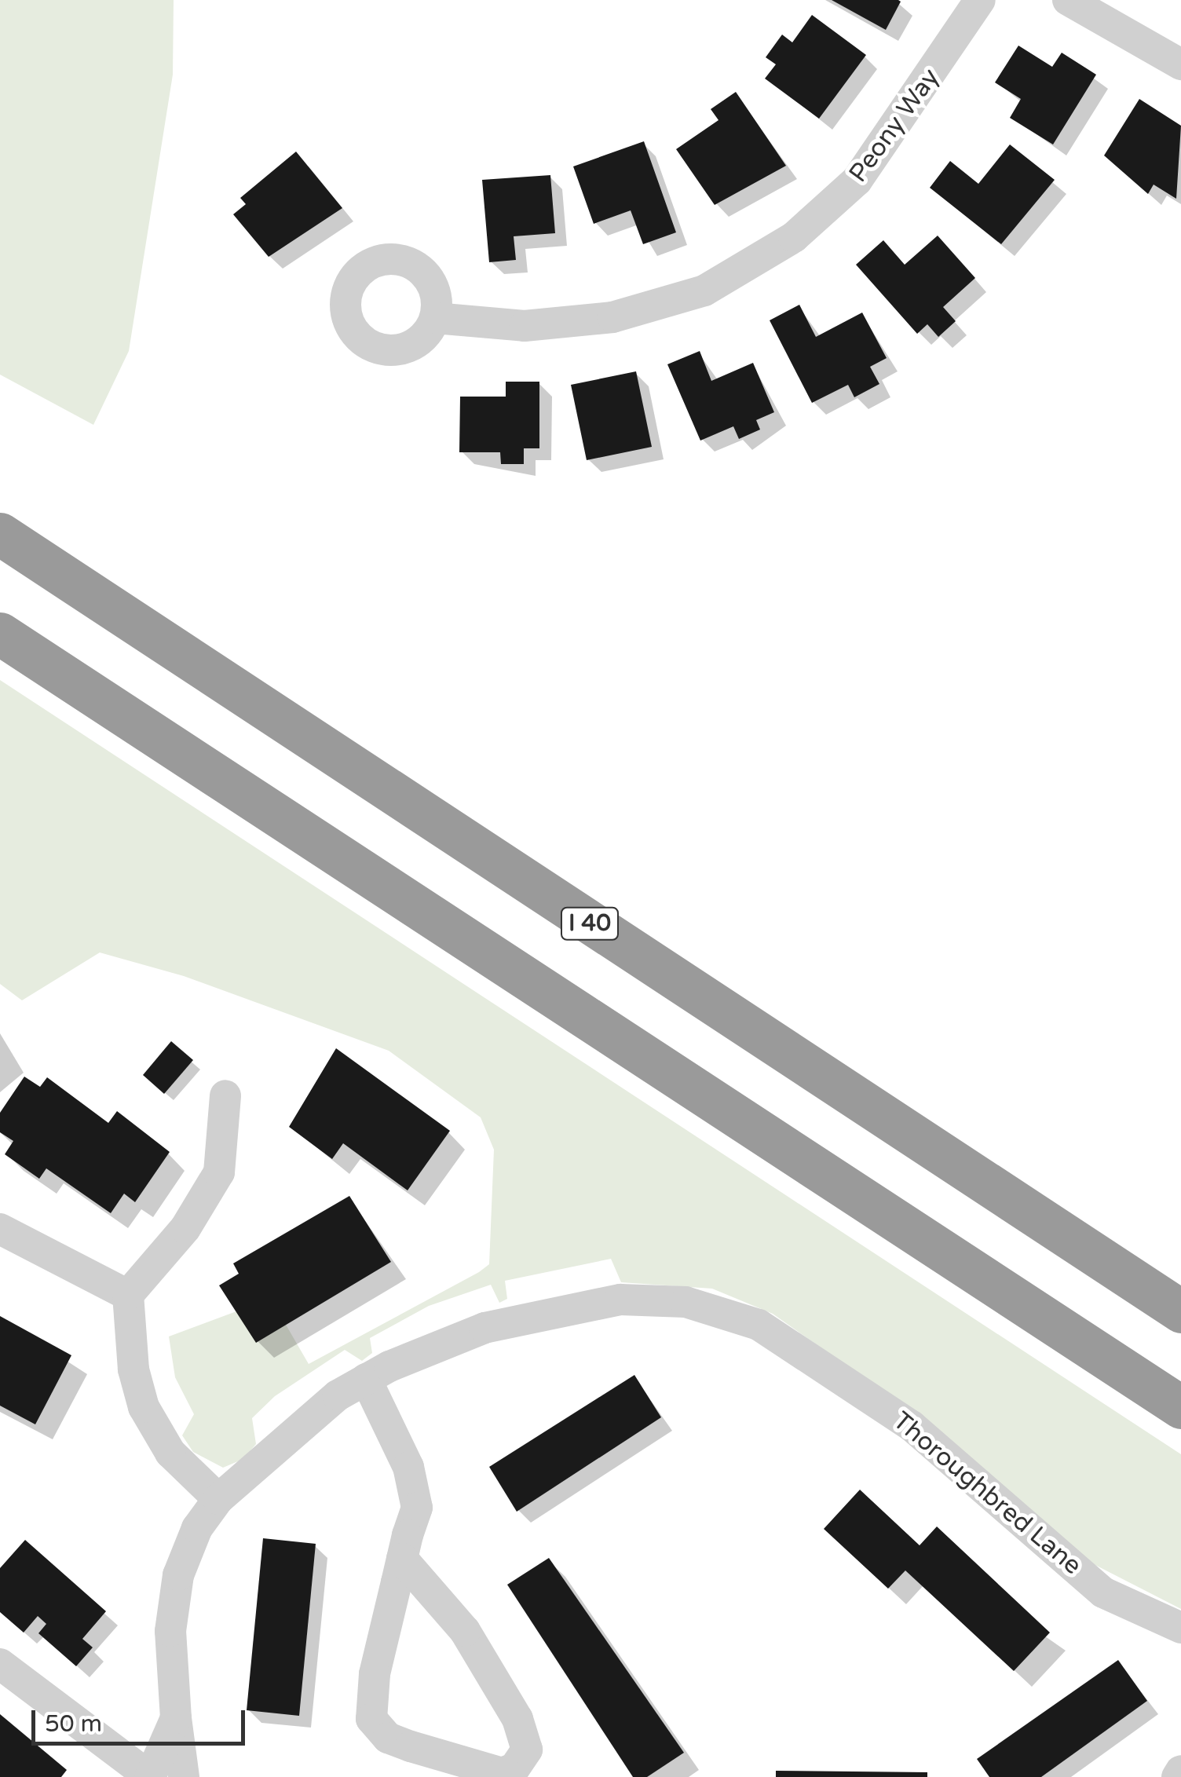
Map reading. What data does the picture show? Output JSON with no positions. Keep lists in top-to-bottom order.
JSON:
{
  "streets": {
    "highway": ["I 40"],
    "street": ["Peony Way", "Thoroughbred Lane"]
  },
  "scale_bar": "50 m"
}
